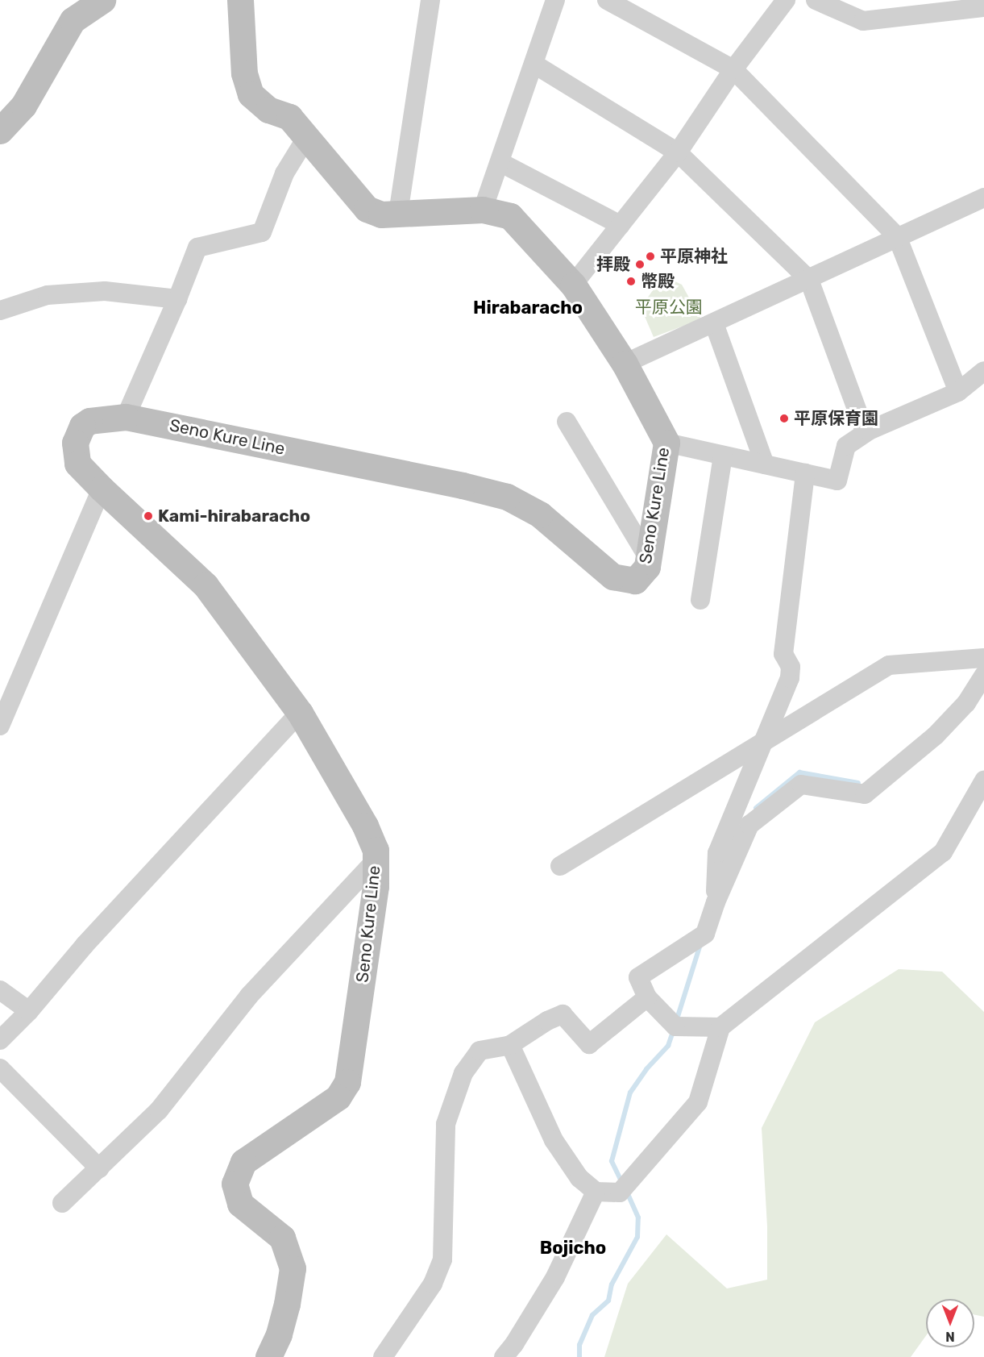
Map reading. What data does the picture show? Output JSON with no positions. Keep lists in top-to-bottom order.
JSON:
{
  "streets": {
    "main road": ["Seno Kure Line"]
  },
  "districts": ["Hirabaracho", "Bojicho"],
  "parks": ["平原公園"],
  "places": [
    "平原神社",
    "拝殿",
    "幣殿",
    "平原保育園",
    "Kami-hirabaracho"
  ],
  "north": "bottom"
}
